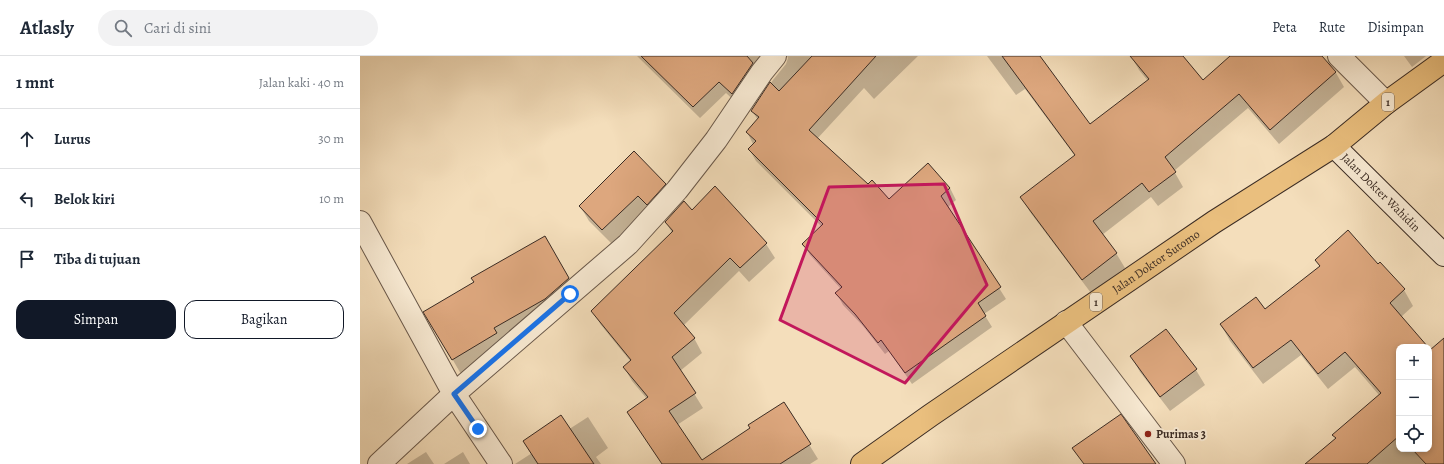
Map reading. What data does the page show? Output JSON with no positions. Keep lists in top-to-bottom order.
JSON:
{
  "streets": {
    "highway": ["1", "Jalan Doktor Sutomo"],
    "street": ["Jalan Dokter Wahidin"]
  },
  "crossings": [
    ["1", "Jalan Dokter Wahidin"],
    ["1", "Jalan Doktor Sutomo"],
    ["Jalan Dokter Wahidin", "Jalan Doktor Sutomo"]
  ],
  "places": ["Purimas 3"],
  "page": {
    "header": "Atlasly",
    "search": "Cari di sini",
    "nav": ["Peta", "Rute", "Disimpan"],
    "heading": ["1 mnt", "Jalan kaki · 40 m"],
    "list": [
      ["Lurus", "30 m"],
      ["Belok kiri", "10 m"],
      "Tiba di tujuan"
    ],
    "buttons": ["Simpan", "Bagikan"],
    "map_buttons": ["+", "−"]
  }
}
